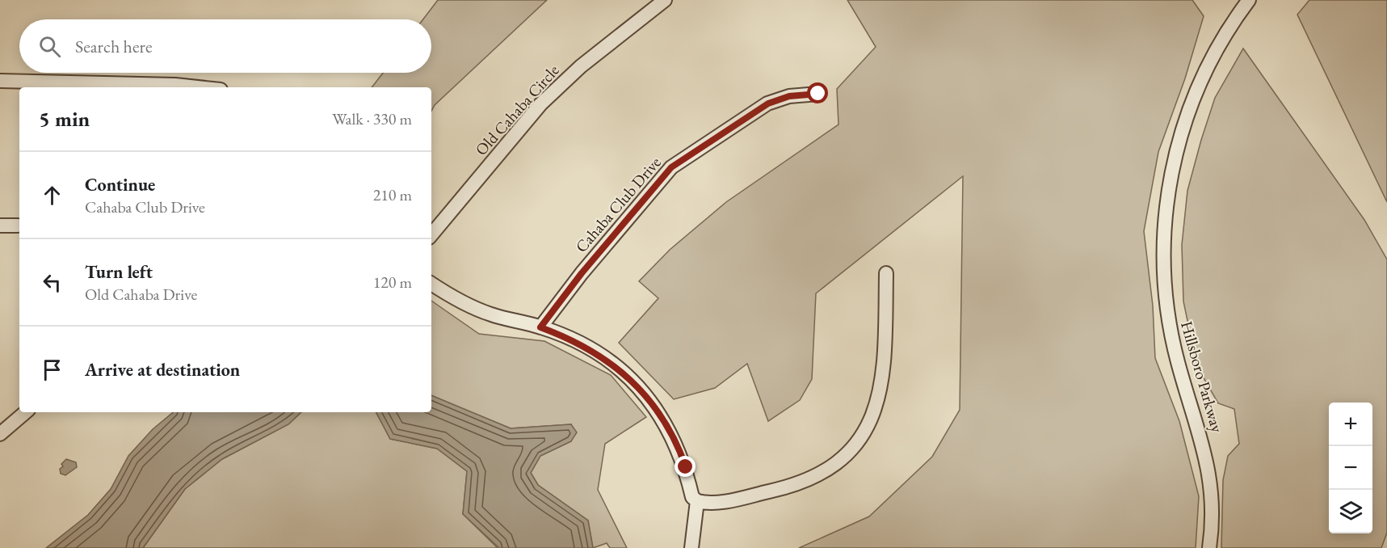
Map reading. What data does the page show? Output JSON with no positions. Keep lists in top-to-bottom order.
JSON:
{
  "streets": {
    "street": ["Old Cahaba Circle", "Cahaba Club Drive", "Hillsboro Parkway"]
  },
  "page": {
    "search": "Search here",
    "heading": ["5 min", "Walk · 330 m"],
    "list": [
      ["Continue", "Cahaba Club Drive", "210 m"],
      ["Turn left", "Old Cahaba Drive", "120 m"],
      "Arrive at destination"
    ],
    "map_buttons": ["+", "−"]
  }
}
